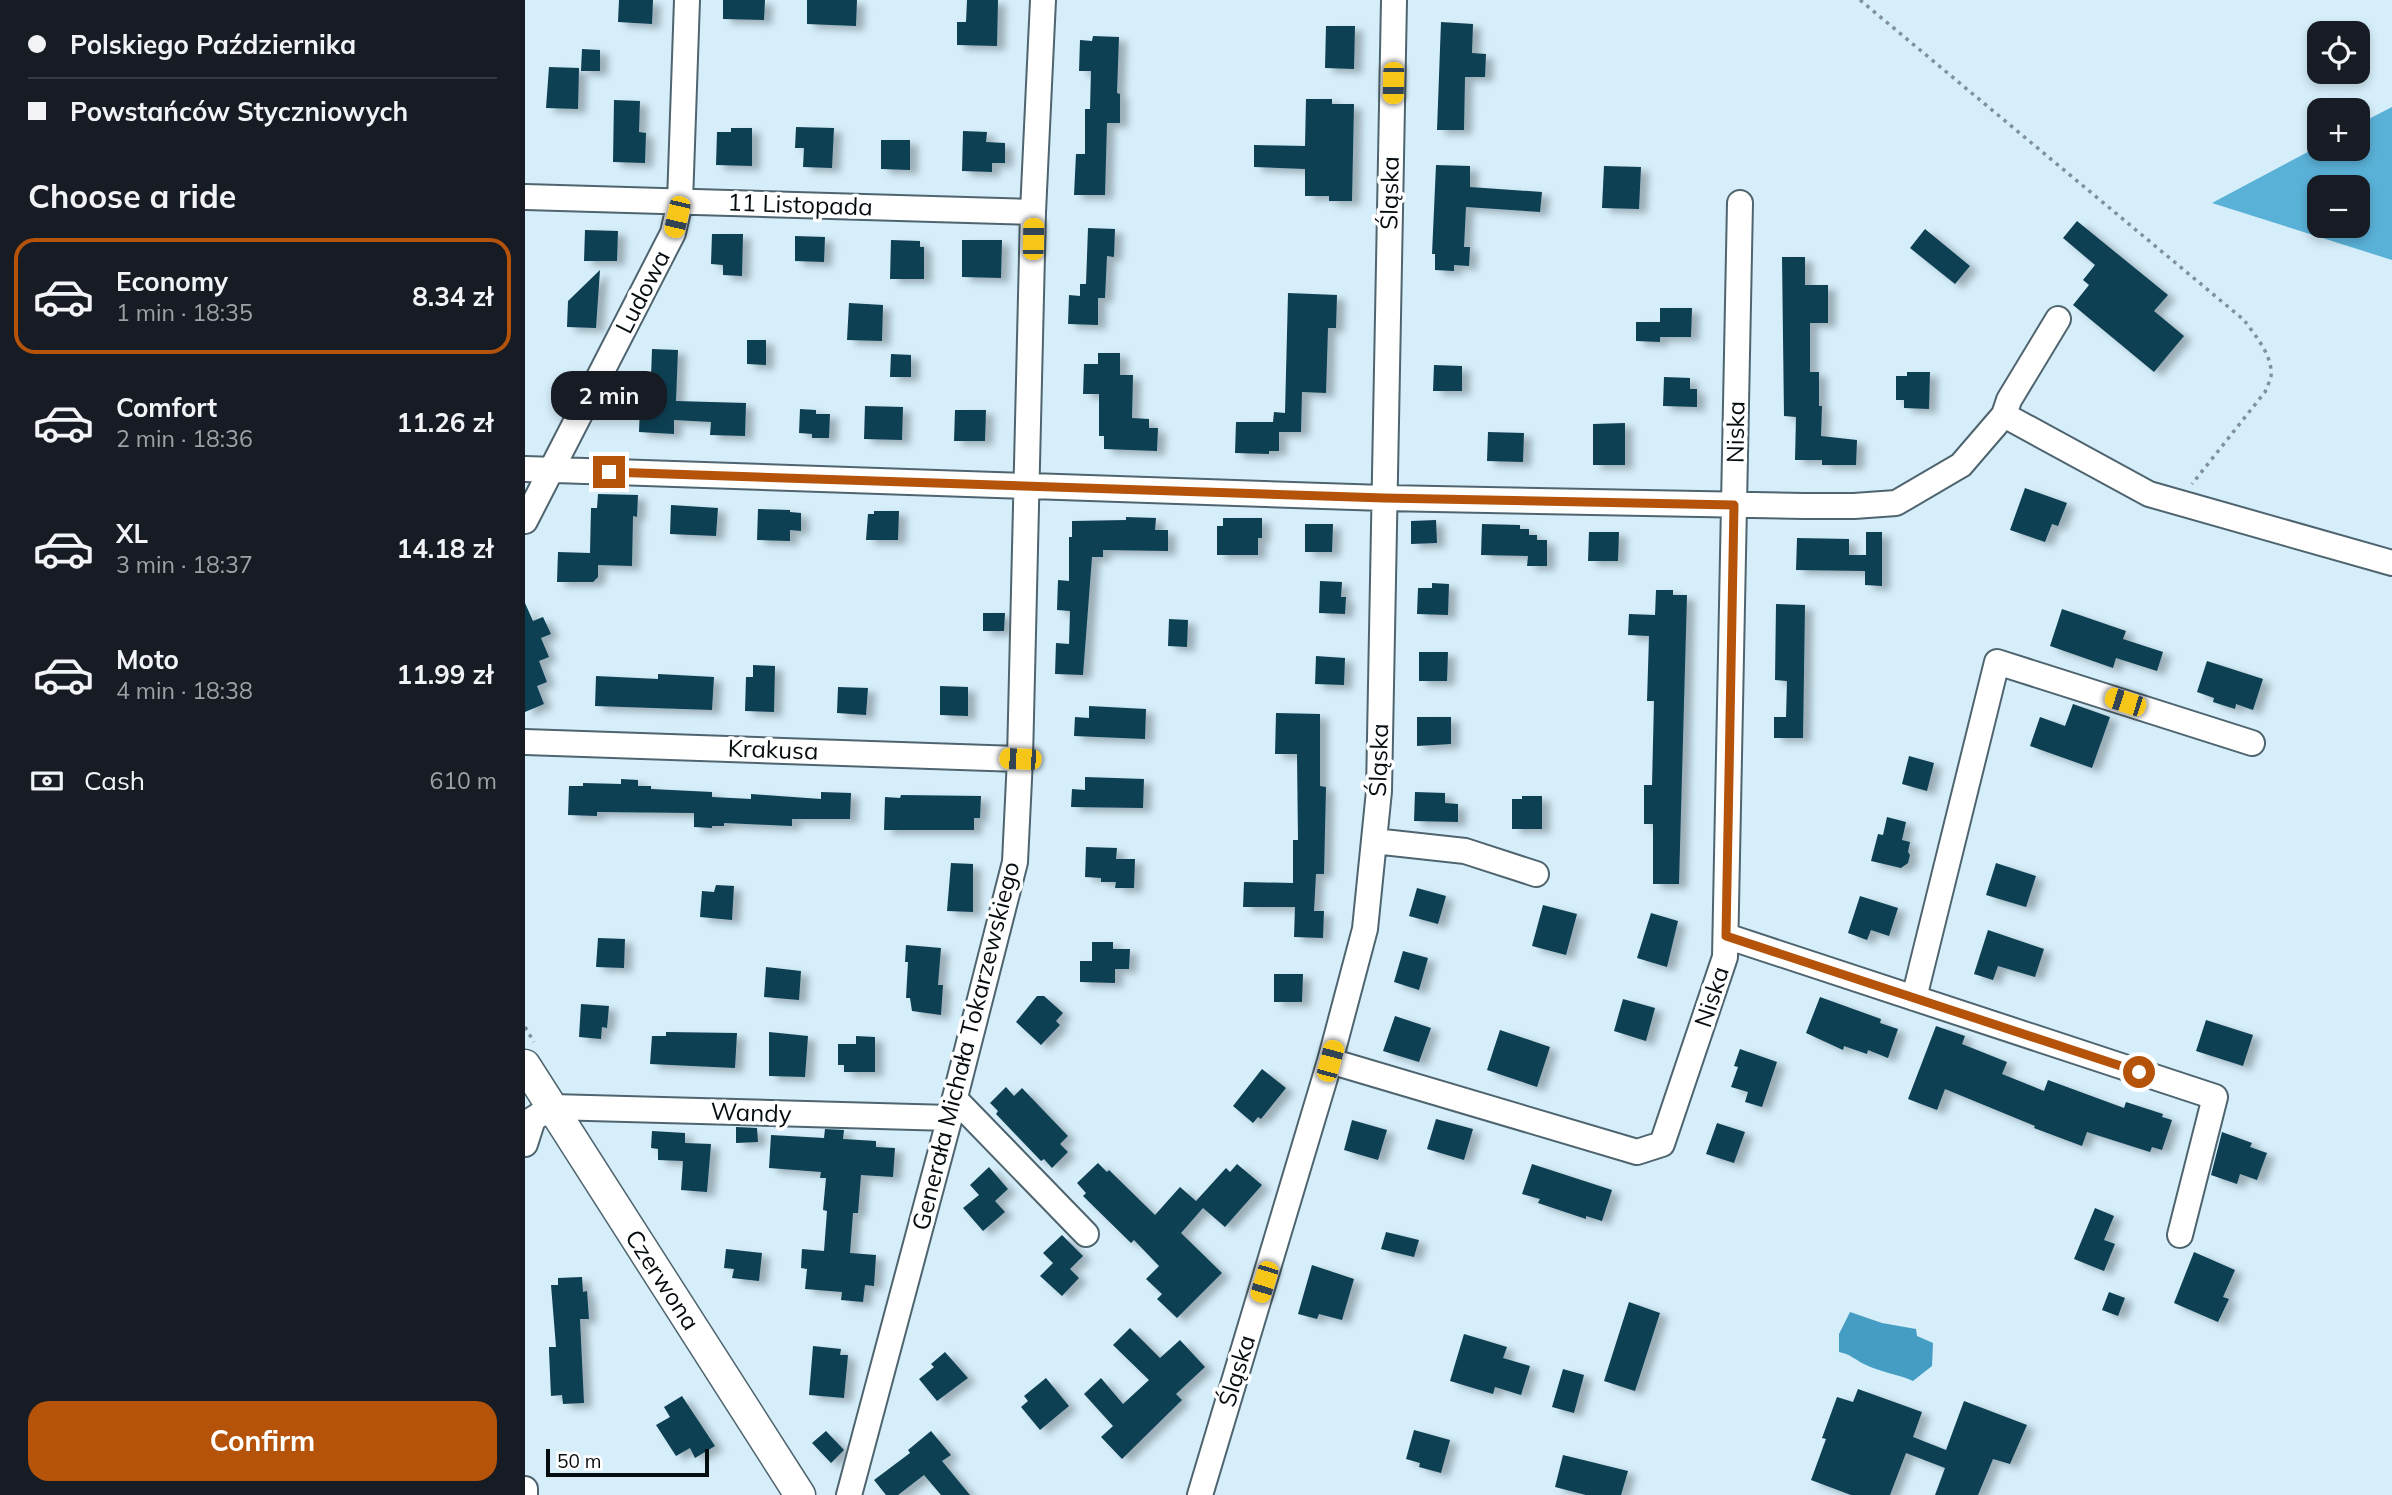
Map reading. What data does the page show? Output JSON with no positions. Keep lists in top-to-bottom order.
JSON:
{
  "streets": {
    "main road": ["Czerwona"],
    "street": [
      "Śląska",
      "11 Listopada",
      "Ludowa",
      "Niska",
      "Krakusa",
      "Generała Michała Tokarzewskiego",
      "Wandy"
    ]
  },
  "crossings": [
    ["Śląska", "Niska"],
    ["11 Listopada", "Ludowa"],
    ["11 Listopada", "Generała Michała Tokarzewskiego"],
    ["Krakusa", "Generała Michała Tokarzewskiego"],
    ["Generała Michała Tokarzewskiego", "Wandy"],
    ["Wandy", "Czerwona"]
  ],
  "scale_bar": "50 m",
  "page": {
    "banner": ["Polskiego Października", "Powstańców Styczniowych"],
    "map_buttons": ["+", "−"],
    "heading": "Choose a ride",
    "list": [
      {
        "name": "Economy",
        "note": "1 min · 18:35",
        "value": "8.34 zł"
      },
      {
        "name": "Comfort",
        "note": "2 min · 18:36",
        "value": "11.26 zł"
      },
      {
        "name": "XL",
        "note": "3 min · 18:37",
        "value": "14.18 zł"
      },
      {
        "name": "Moto",
        "note": "4 min · 18:38",
        "value": "11.99 zł"
      }
    ],
    "bubble": "2 min",
    "pay": ["Cash", "610 m"],
    "buttons": "Confirm",
    "scale": "50 m"
  }
}
